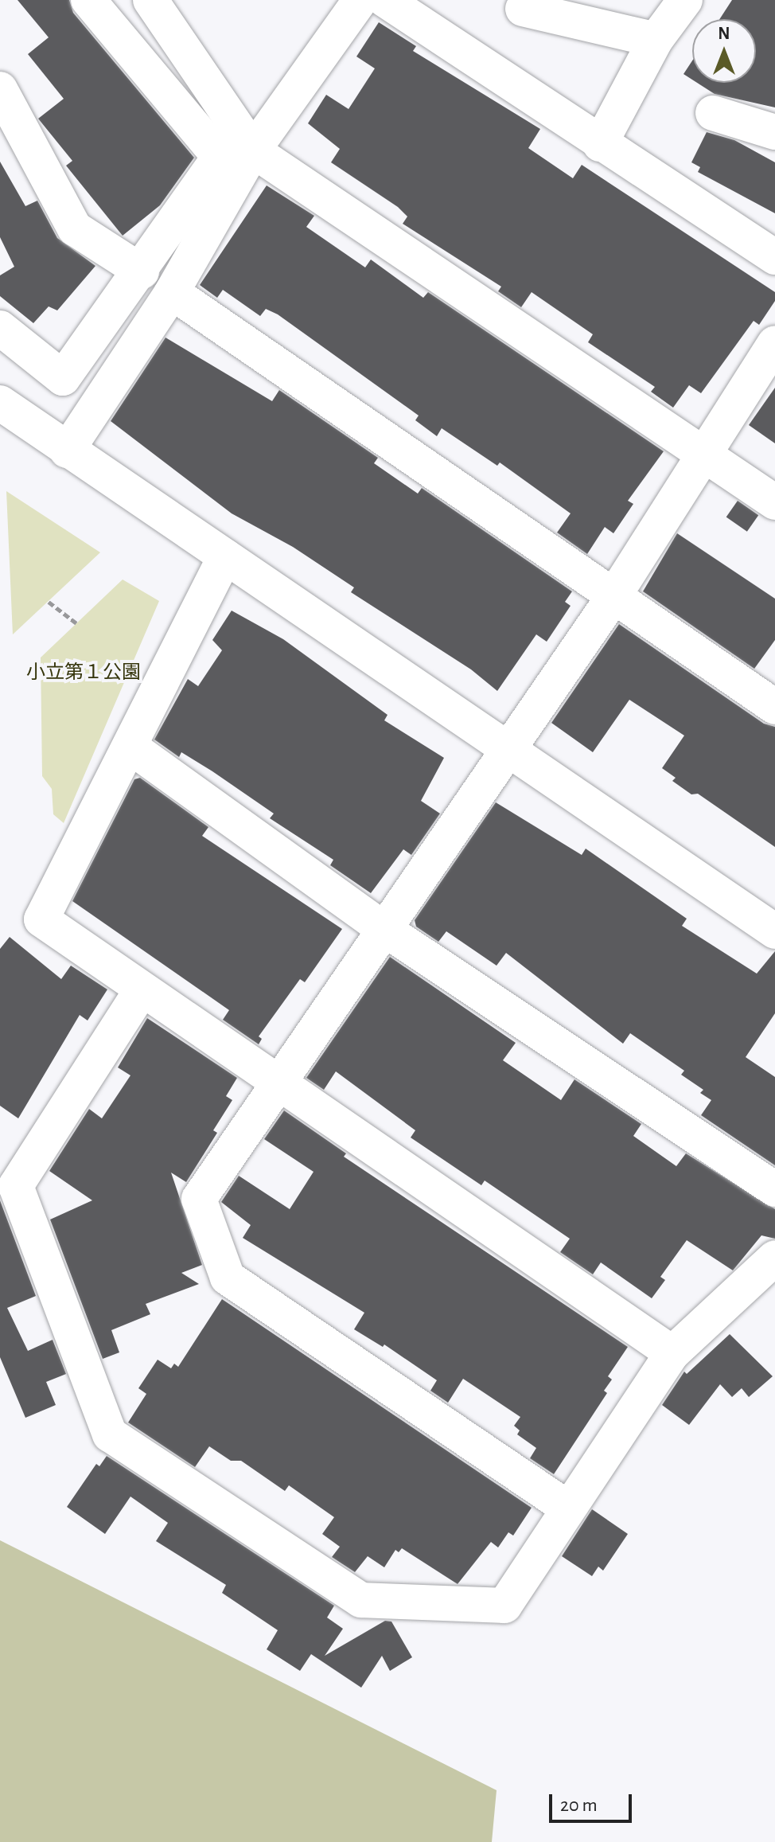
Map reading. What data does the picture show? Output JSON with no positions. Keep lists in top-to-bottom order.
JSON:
{
  "parks": ["小立第１公園"],
  "scale_bar": "20 m",
  "north": "top"
}
